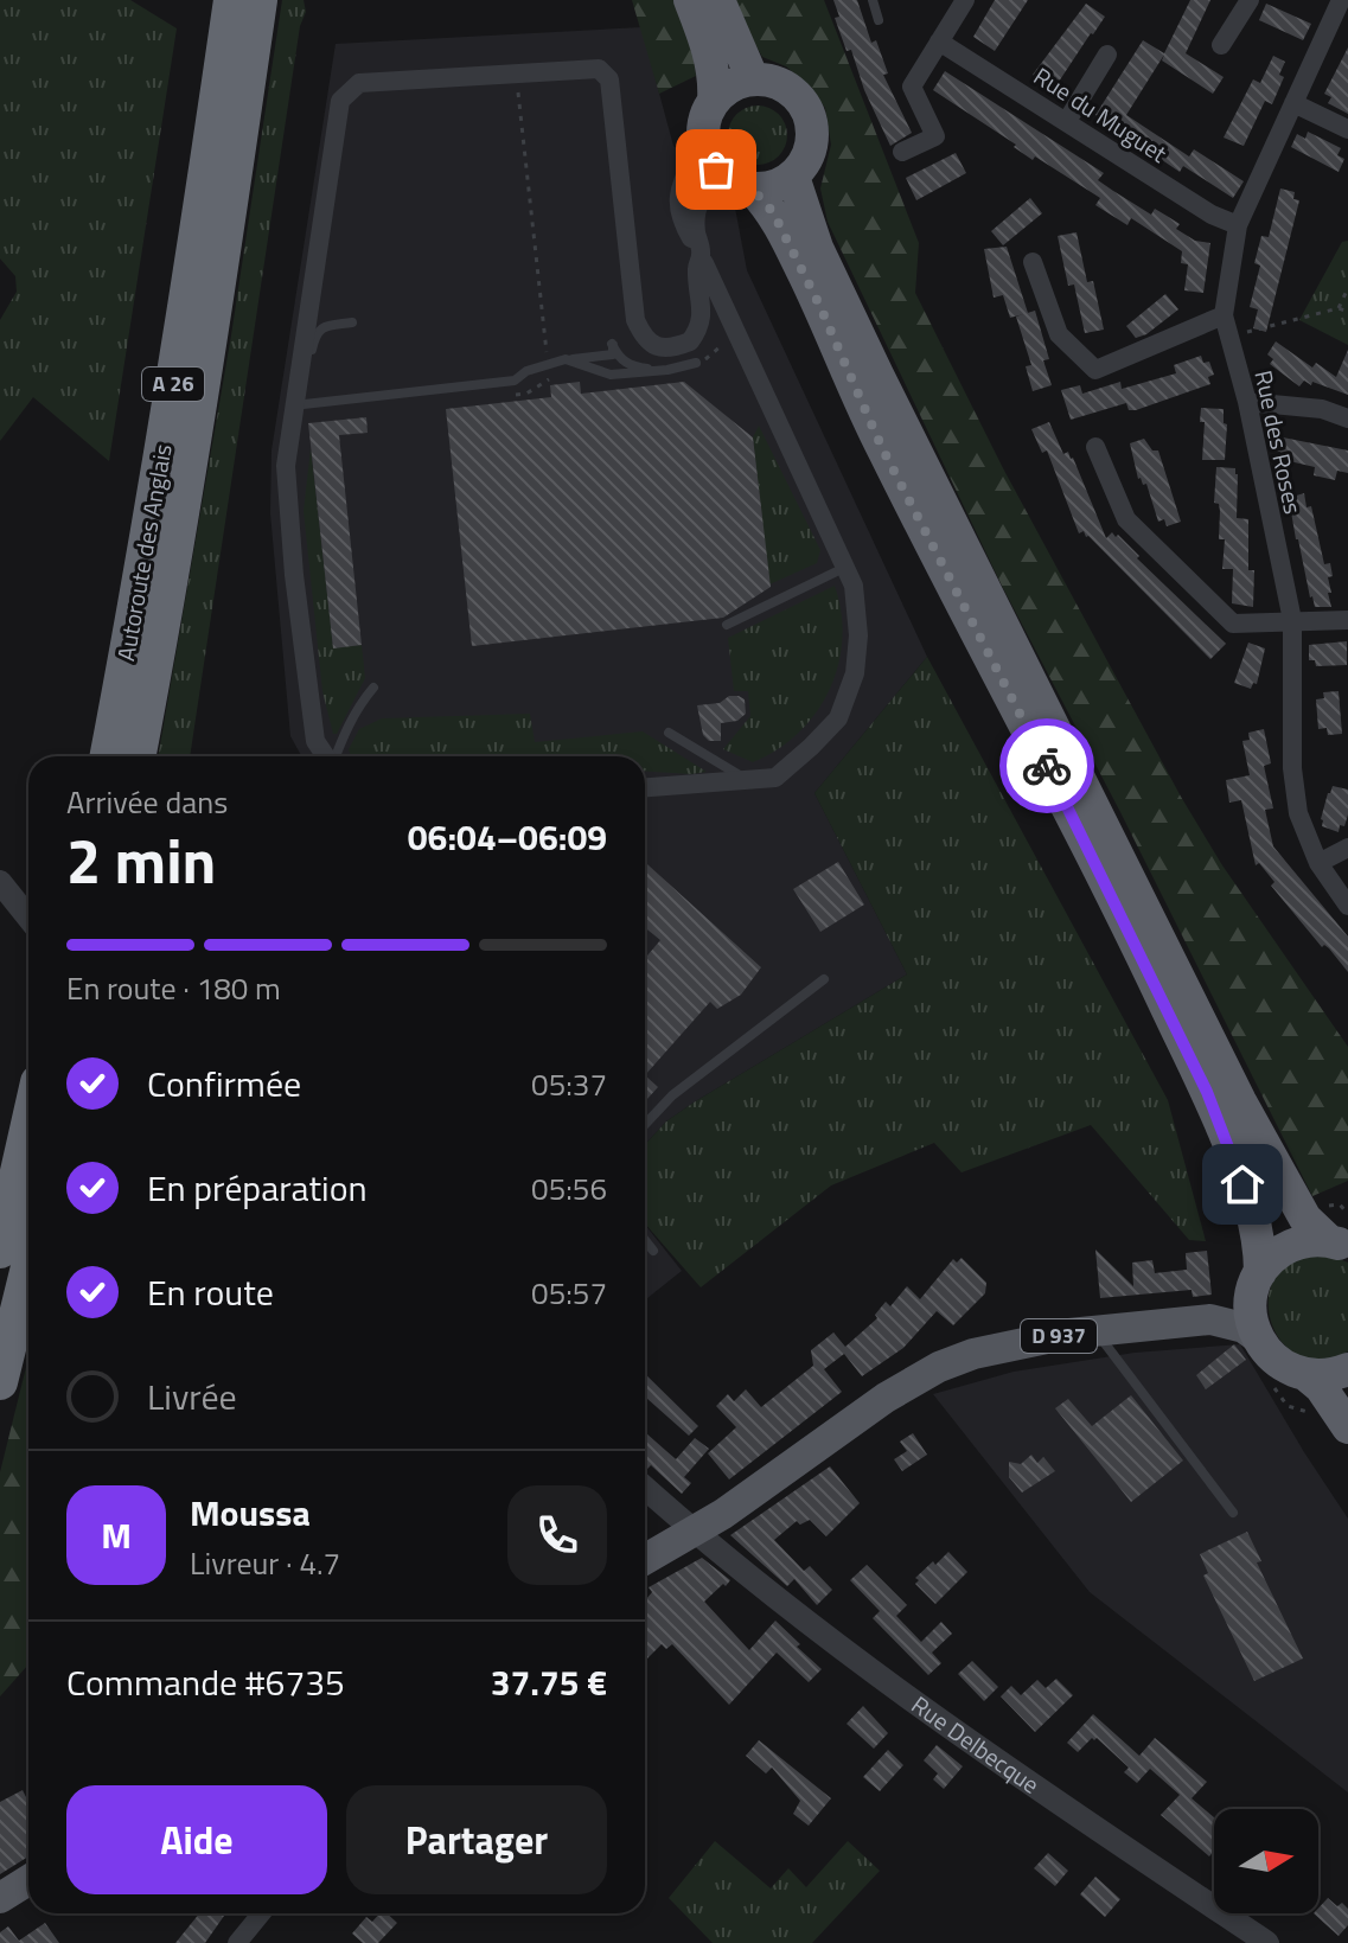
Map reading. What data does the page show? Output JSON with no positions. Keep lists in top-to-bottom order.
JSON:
{
  "streets": {
    "highway": ["A 26", "Autoroute des Anglais"],
    "main road": ["D 937"],
    "street": ["Rue du Muguet", "Rue des Roses", "Rue Delbecque"]
  },
  "crossings": [
    ["Rue du Muguet", "Rue des Roses"],
    ["D 937", "Rue Delbecque"]
  ],
  "north": "right",
  "page": {
    "heading": ["2 min", "Arrivée dans", "06:04–06:09"],
    "panel": [
      "Moussa",
      "Livreur · 4.7",
      "Commande #6735",
      "37.75 €"
    ],
    "bar": "En route · 180 m",
    "list": [
      ["Confirmée", "05:37"],
      ["En préparation", "05:56"],
      ["En route", "05:57"],
      "Livrée"
    ],
    "round": "M",
    "buttons": ["Aide", "Partager"]
  }
}
